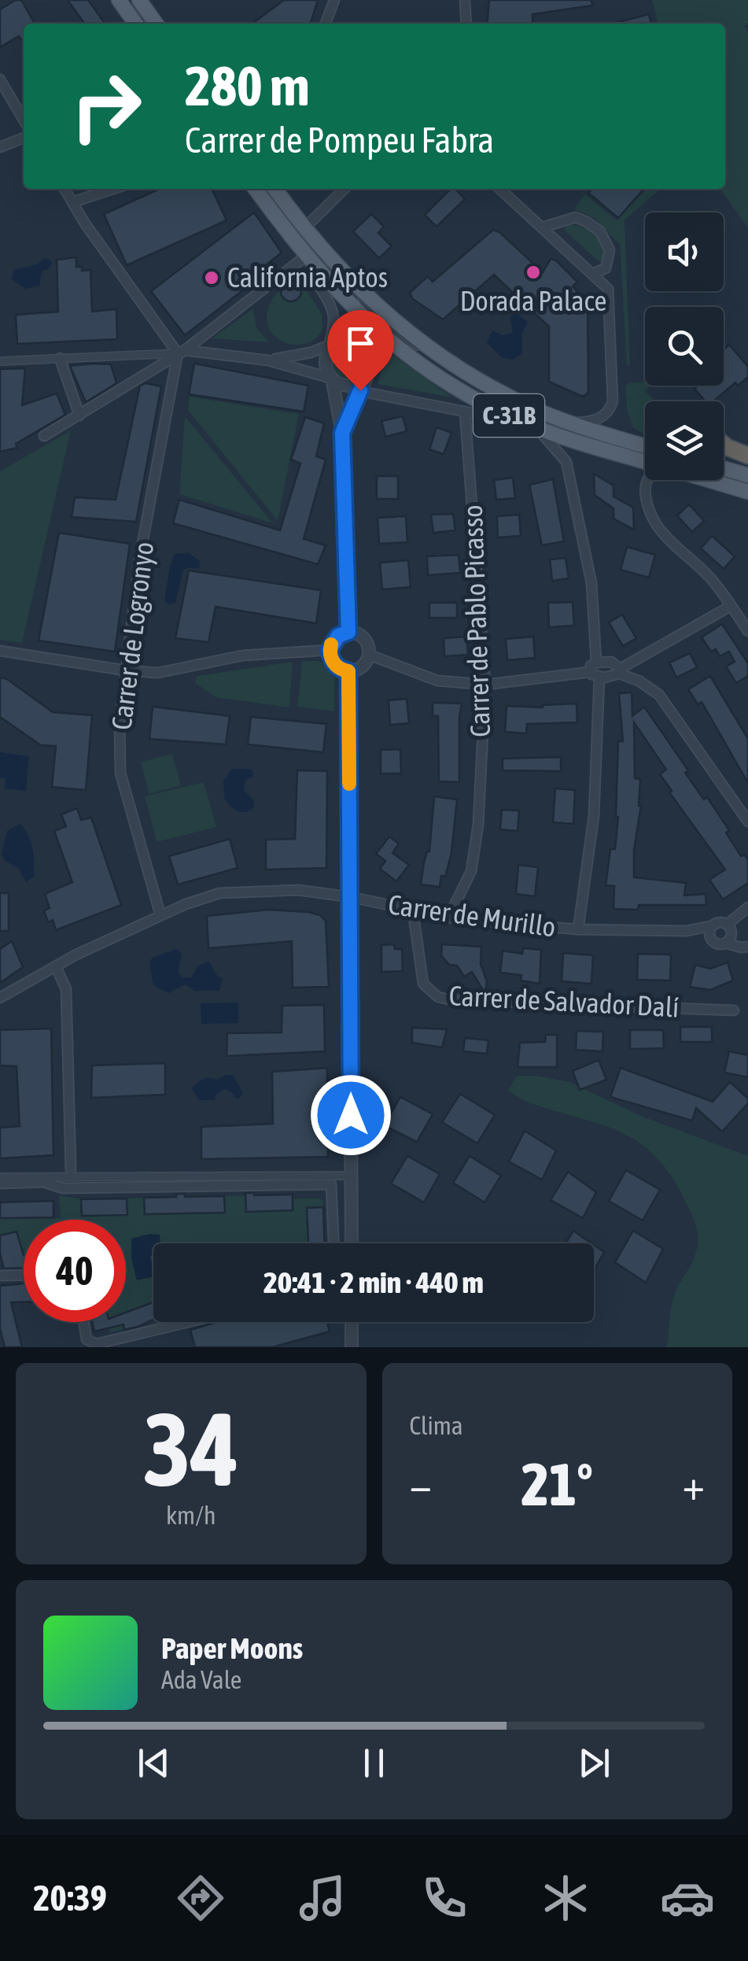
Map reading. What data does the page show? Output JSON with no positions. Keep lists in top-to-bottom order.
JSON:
{
  "streets": {
    "main road": ["C-31B"],
    "street": [
      "Carrer de Pablo Picasso",
      "Carrer de Logronyo",
      "Carrer de Murillo",
      "Carrer de Salvador Dalí"
    ]
  },
  "crossings": [
    ["Carrer de Pablo Picasso", "Carrer de Murillo"],
    ["Carrer de Logronyo", "Carrer de Murillo"],
    ["Carrer de Murillo", "Carrer de Salvador Dalí"]
  ],
  "places": ["Dorada Palace", "California Aptos"],
  "page": {
    "turn": ["280 m", "Carrer de Pompeu Fabra"],
    "limit": "40",
    "trip": "20:41 · 2 min · 440 m",
    "tile": [
      ["34", "km/h"],
      "Clima"
    ],
    "heat": ["−", "21°", "+"],
    "song": ["Paper Moons", "Ada Vale"],
    "tabs": "20:39"
  }
}
